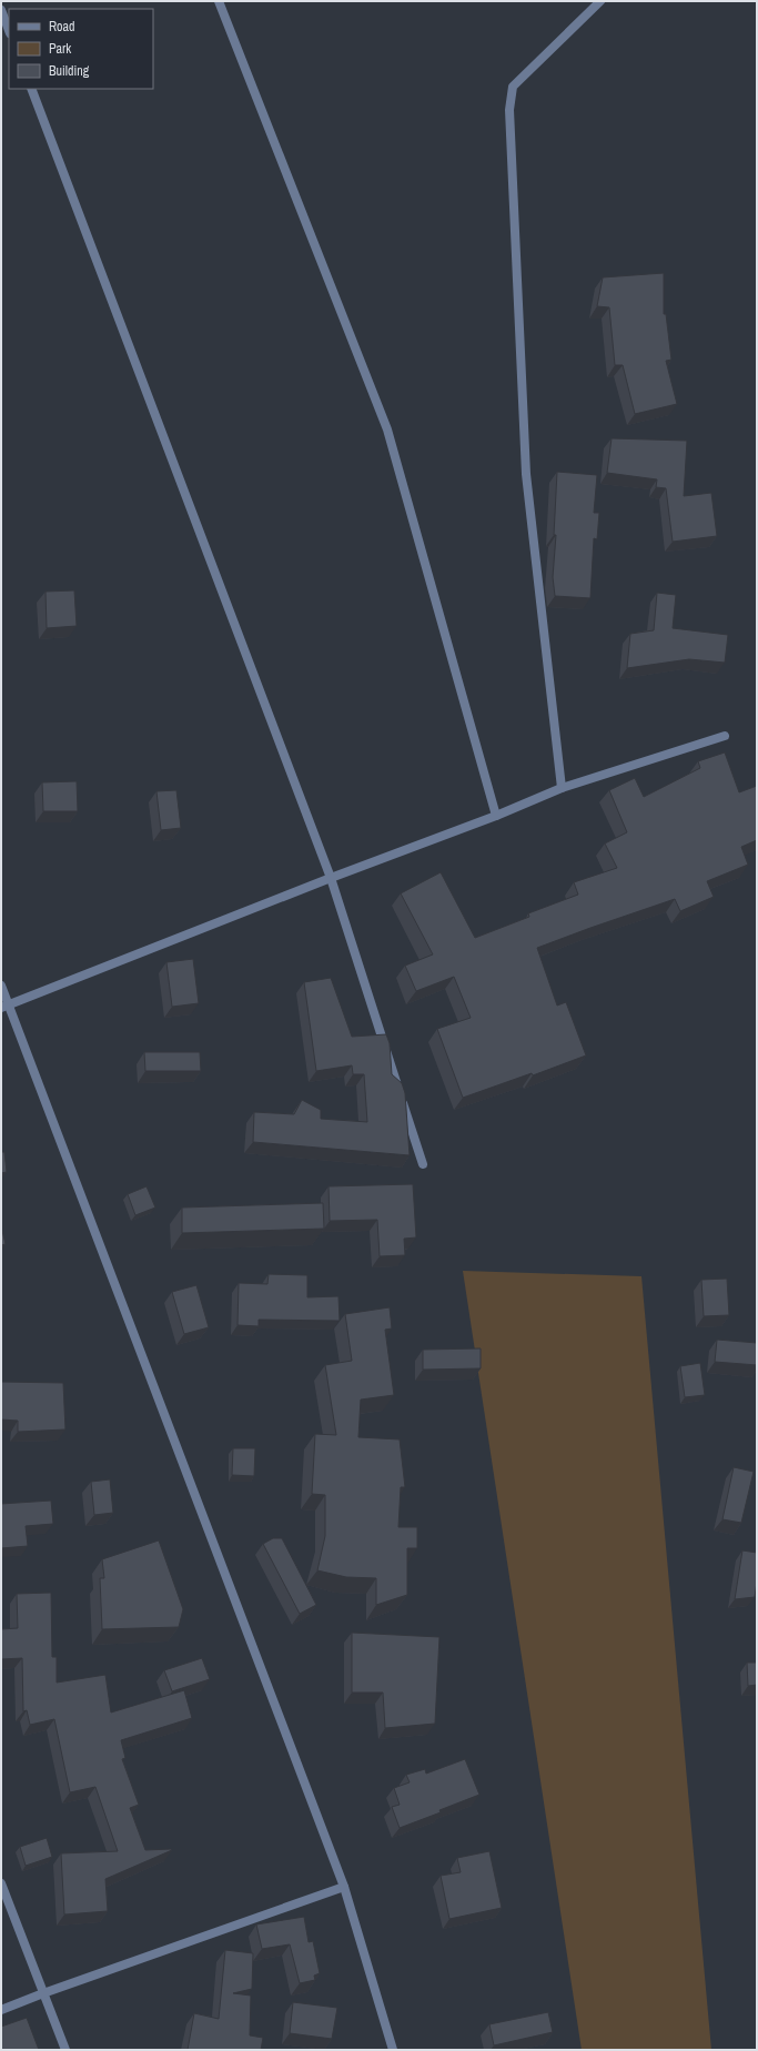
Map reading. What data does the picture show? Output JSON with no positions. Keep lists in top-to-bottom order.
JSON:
{
  "legend": ["Road", "Park", "Building"]
}
